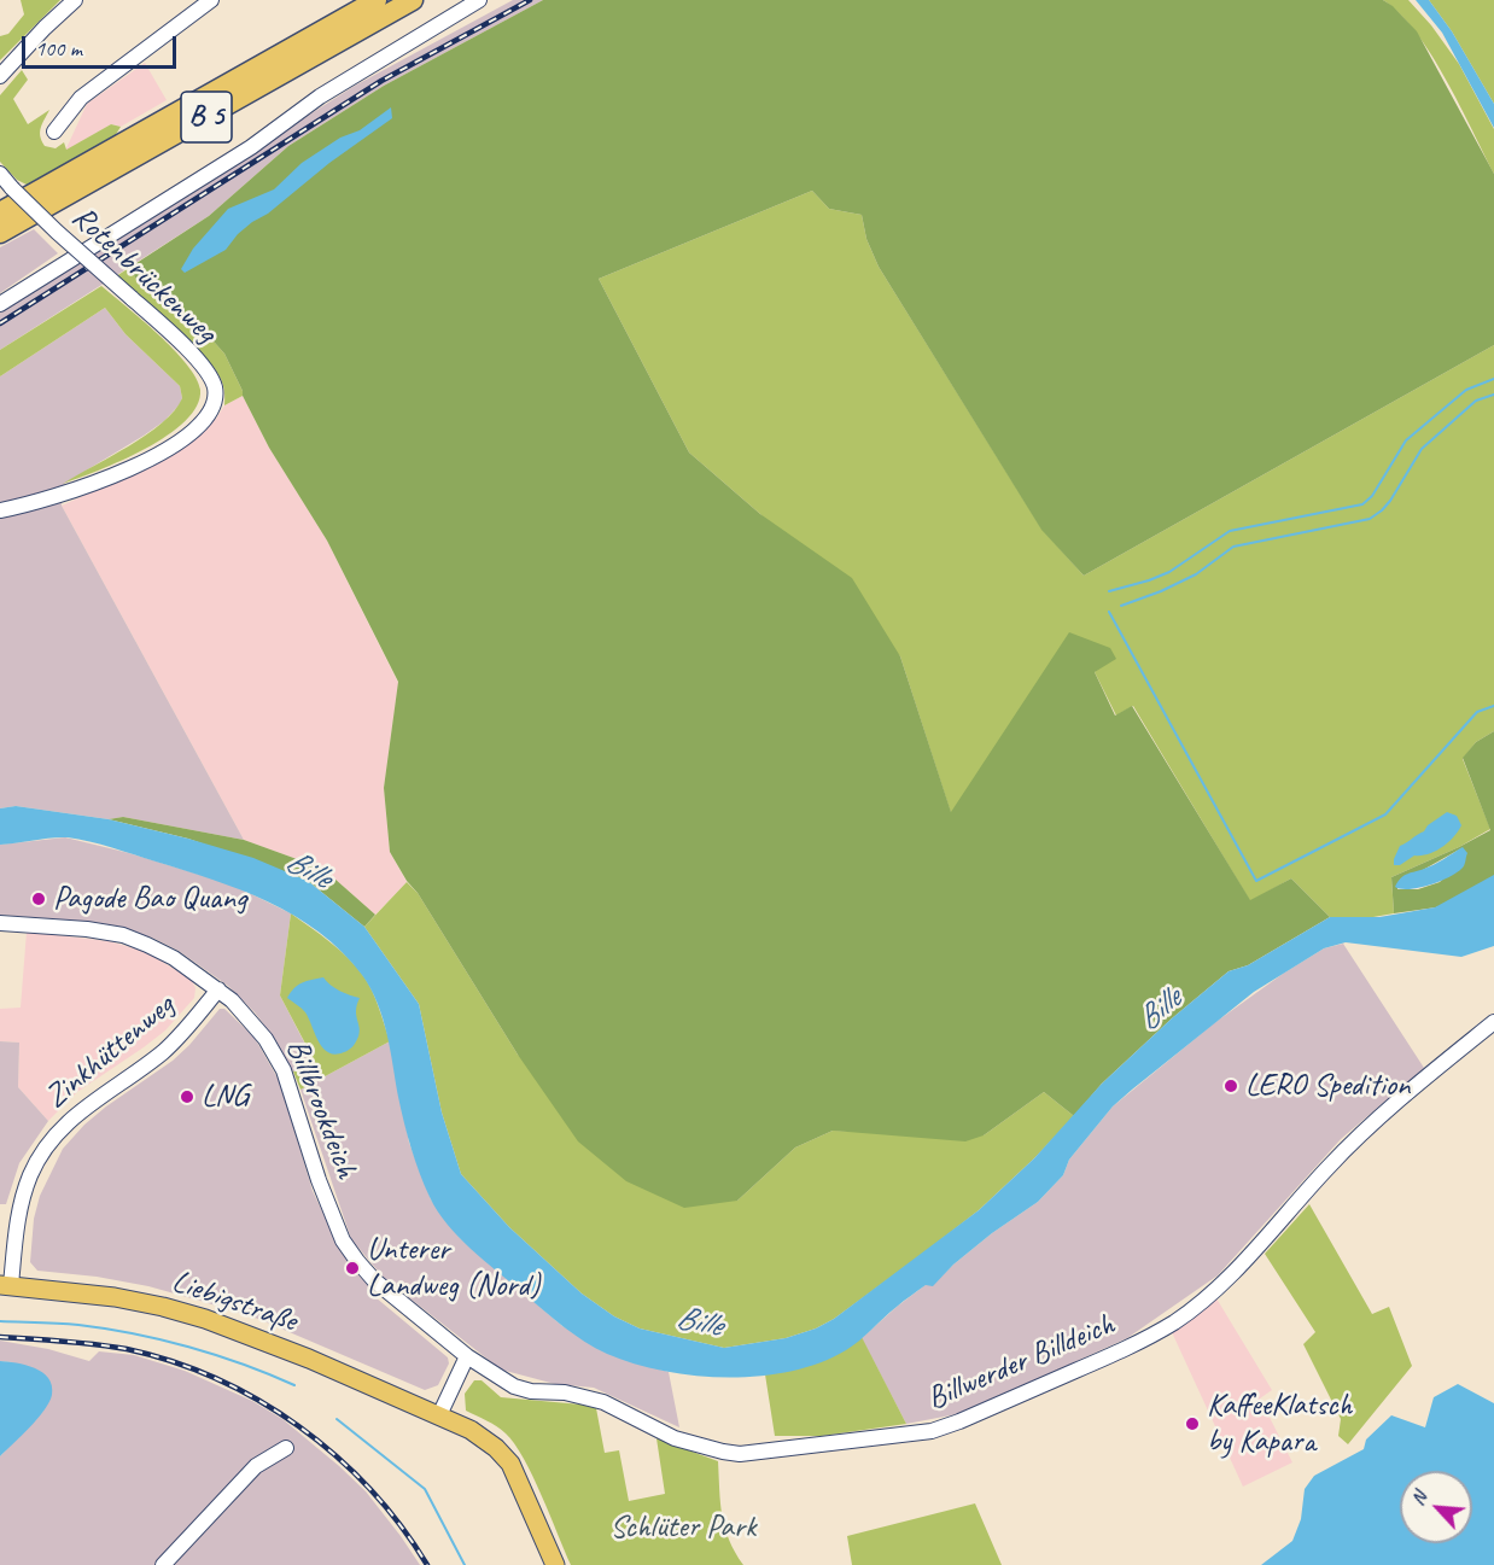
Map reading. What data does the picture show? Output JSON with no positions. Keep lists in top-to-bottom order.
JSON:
{
  "streets": {
    "highway": ["B 5"],
    "main road": ["Liebigstraße"],
    "street": [
      "Rotenbrückenweg",
      "Zinkhüttenweg",
      "Billbrookdeich",
      "Billwerder Billdeich"
    ]
  },
  "crossings": [
    ["Zinkhüttenweg", "Billbrookdeich"],
    ["Zinkhüttenweg", "Liebigstraße"],
    ["Billbrookdeich", "Billwerder Billdeich"]
  ],
  "water": ["Bille"],
  "parks": ["Schlüter Park"],
  "places": [
    "Pagode Bao Quang",
    "LERO Spedition",
    "LNG",
    "Unterer Landweg (Nord)",
    "KaffeeKlatsch by Kapara"
  ],
  "scale_bar": "100 m",
  "north": "top left"
}
